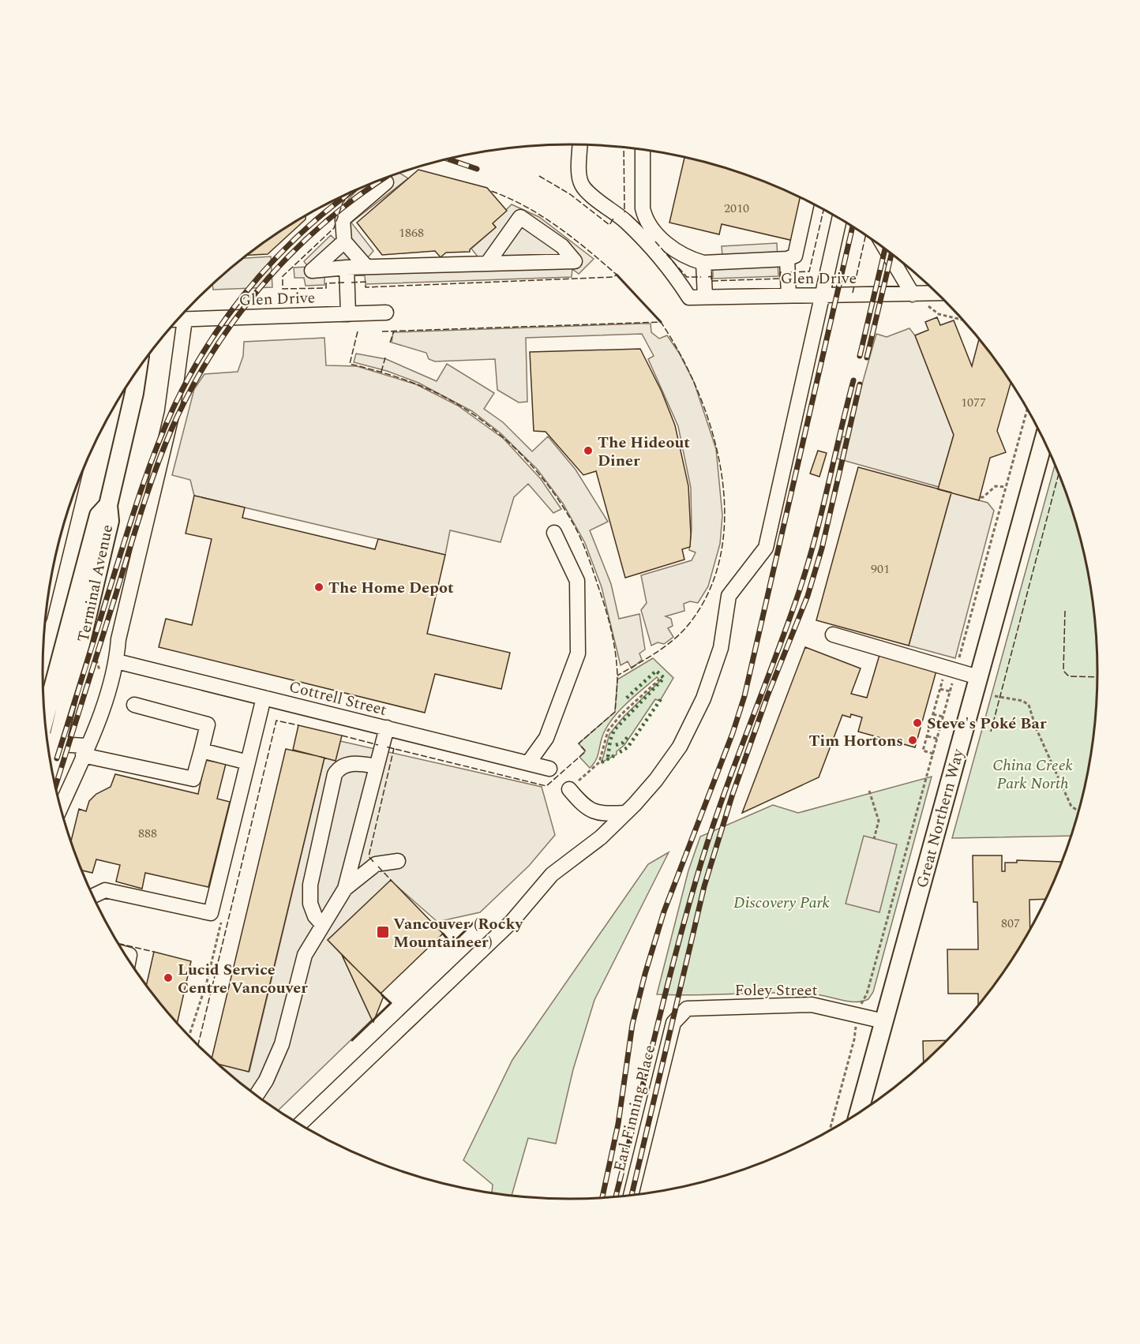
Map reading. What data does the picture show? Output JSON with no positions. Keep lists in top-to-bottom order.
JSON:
{
  "streets": {
    "main road": ["Terminal Avenue", "Great Northern Way"],
    "street": [
      "Glen Drive",
      "Cottrell Street",
      "Foley Street",
      "Earl Finning Place"
    ]
  },
  "crossings": [
    ["Great Northern Way", "Foley Street"],
    ["Foley Street", "Earl Finning Place"]
  ],
  "parks": ["China Creek Park North", "Discovery Park"],
  "places": {
    "other": [
      "The Hideout Diner",
      "The Home Depot",
      "Steve's Poké Bar",
      "Tim Hortons",
      "Lucid Service Centre Vancouver"
    ],
    "transit": ["Vancouver (Rocky Mountaineer)"]
  },
  "house_numbers": [
    "2010",
    "1868",
    "1077",
    "901",
    "888",
    "807"
  ]
}
